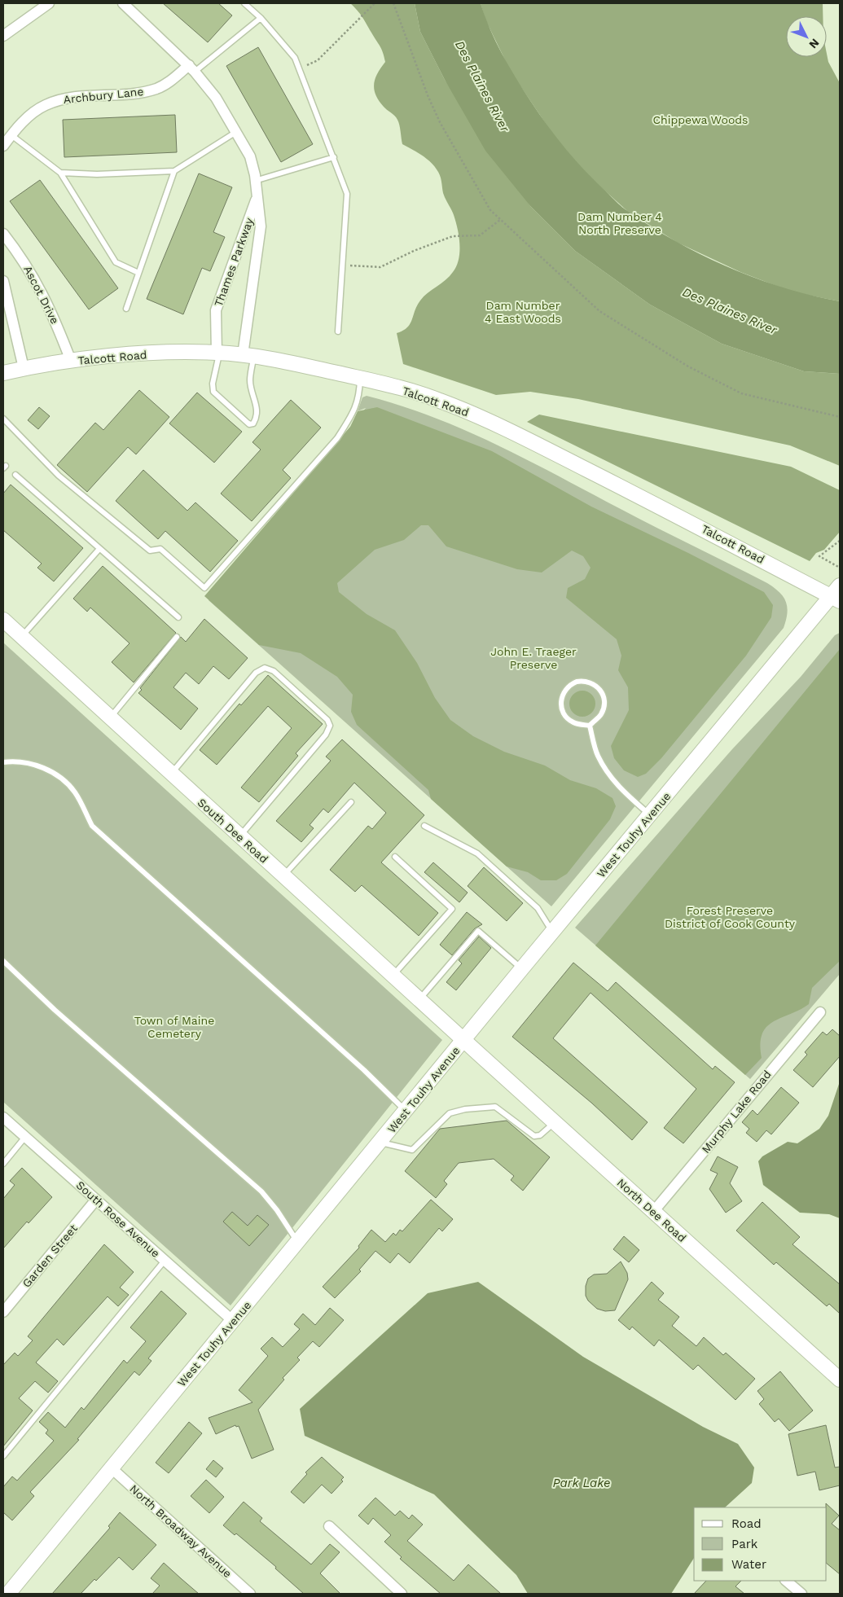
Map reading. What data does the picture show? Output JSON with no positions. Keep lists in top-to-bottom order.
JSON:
{
  "streets": {
    "main road": [
      "Talcott Road",
      "South Dee Road",
      "West Touhy Avenue",
      "North Dee Road"
    ],
    "street": [
      "Archbury Lane",
      "Thames Parkway",
      "Ascot Drive",
      "Murphy Lake Road",
      "South Rose Avenue",
      "Garden Street",
      "North Broadway Avenue"
    ]
  },
  "crossings": [
    ["Archbury Lane", "Thames Parkway"],
    ["Thames Parkway", "Talcott Road"],
    ["Ascot Drive", "Talcott Road"],
    ["Talcott Road", "West Touhy Avenue"],
    ["South Dee Road", "West Touhy Avenue"],
    ["South Dee Road", "North Dee Road"],
    ["West Touhy Avenue", "North Dee Road"],
    ["West Touhy Avenue", "South Rose Avenue"],
    ["West Touhy Avenue", "North Broadway Avenue"],
    ["Murphy Lake Road", "North Dee Road"],
    ["South Rose Avenue", "Garden Street"]
  ],
  "water": ["Des Plaines River", "Park Lake"],
  "parks": [
    "Chippewa Woods",
    "Dam Number 4 North Preserve",
    "Dam Number 4 East Woods",
    "John E. Traeger Preserve",
    "Forest Preserve District of Cook County",
    "Town of Maine Cemetery"
  ],
  "legend": ["Road", "Park", "Water"],
  "north": "bottom right"
}
